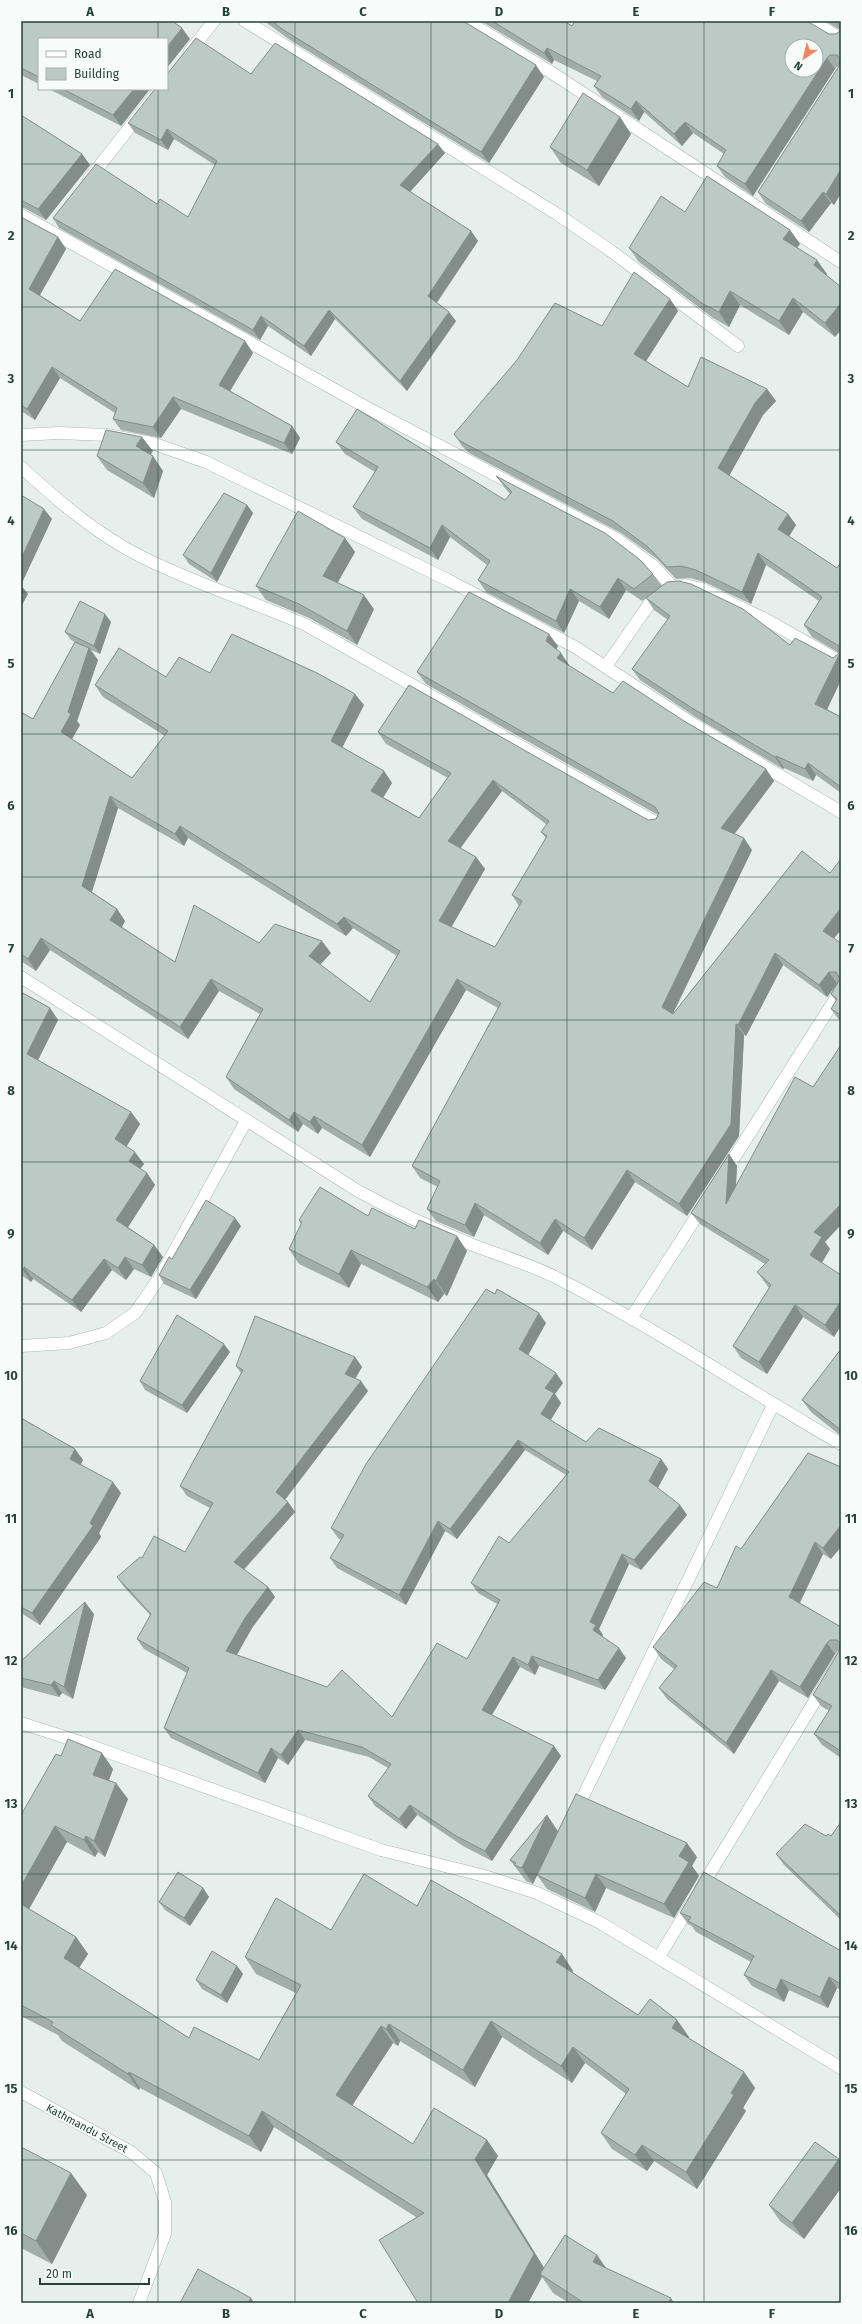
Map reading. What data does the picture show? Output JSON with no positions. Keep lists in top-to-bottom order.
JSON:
{
  "streets": {
    "street": ["Kathmandu Street"]
  },
  "legend": ["Road", "Building"],
  "scale_bar": "20 m",
  "north": "bottom left",
  "grid": {
    "columns": [
      "A",
      "B",
      "C",
      "D",
      "E",
      "F"
    ],
    "rows": [
      "1",
      "2",
      "3",
      "4",
      "5",
      "6",
      "7",
      "8",
      "9",
      "10",
      "11",
      "12",
      "13",
      "14",
      "15",
      "16"
    ]
  }
}
